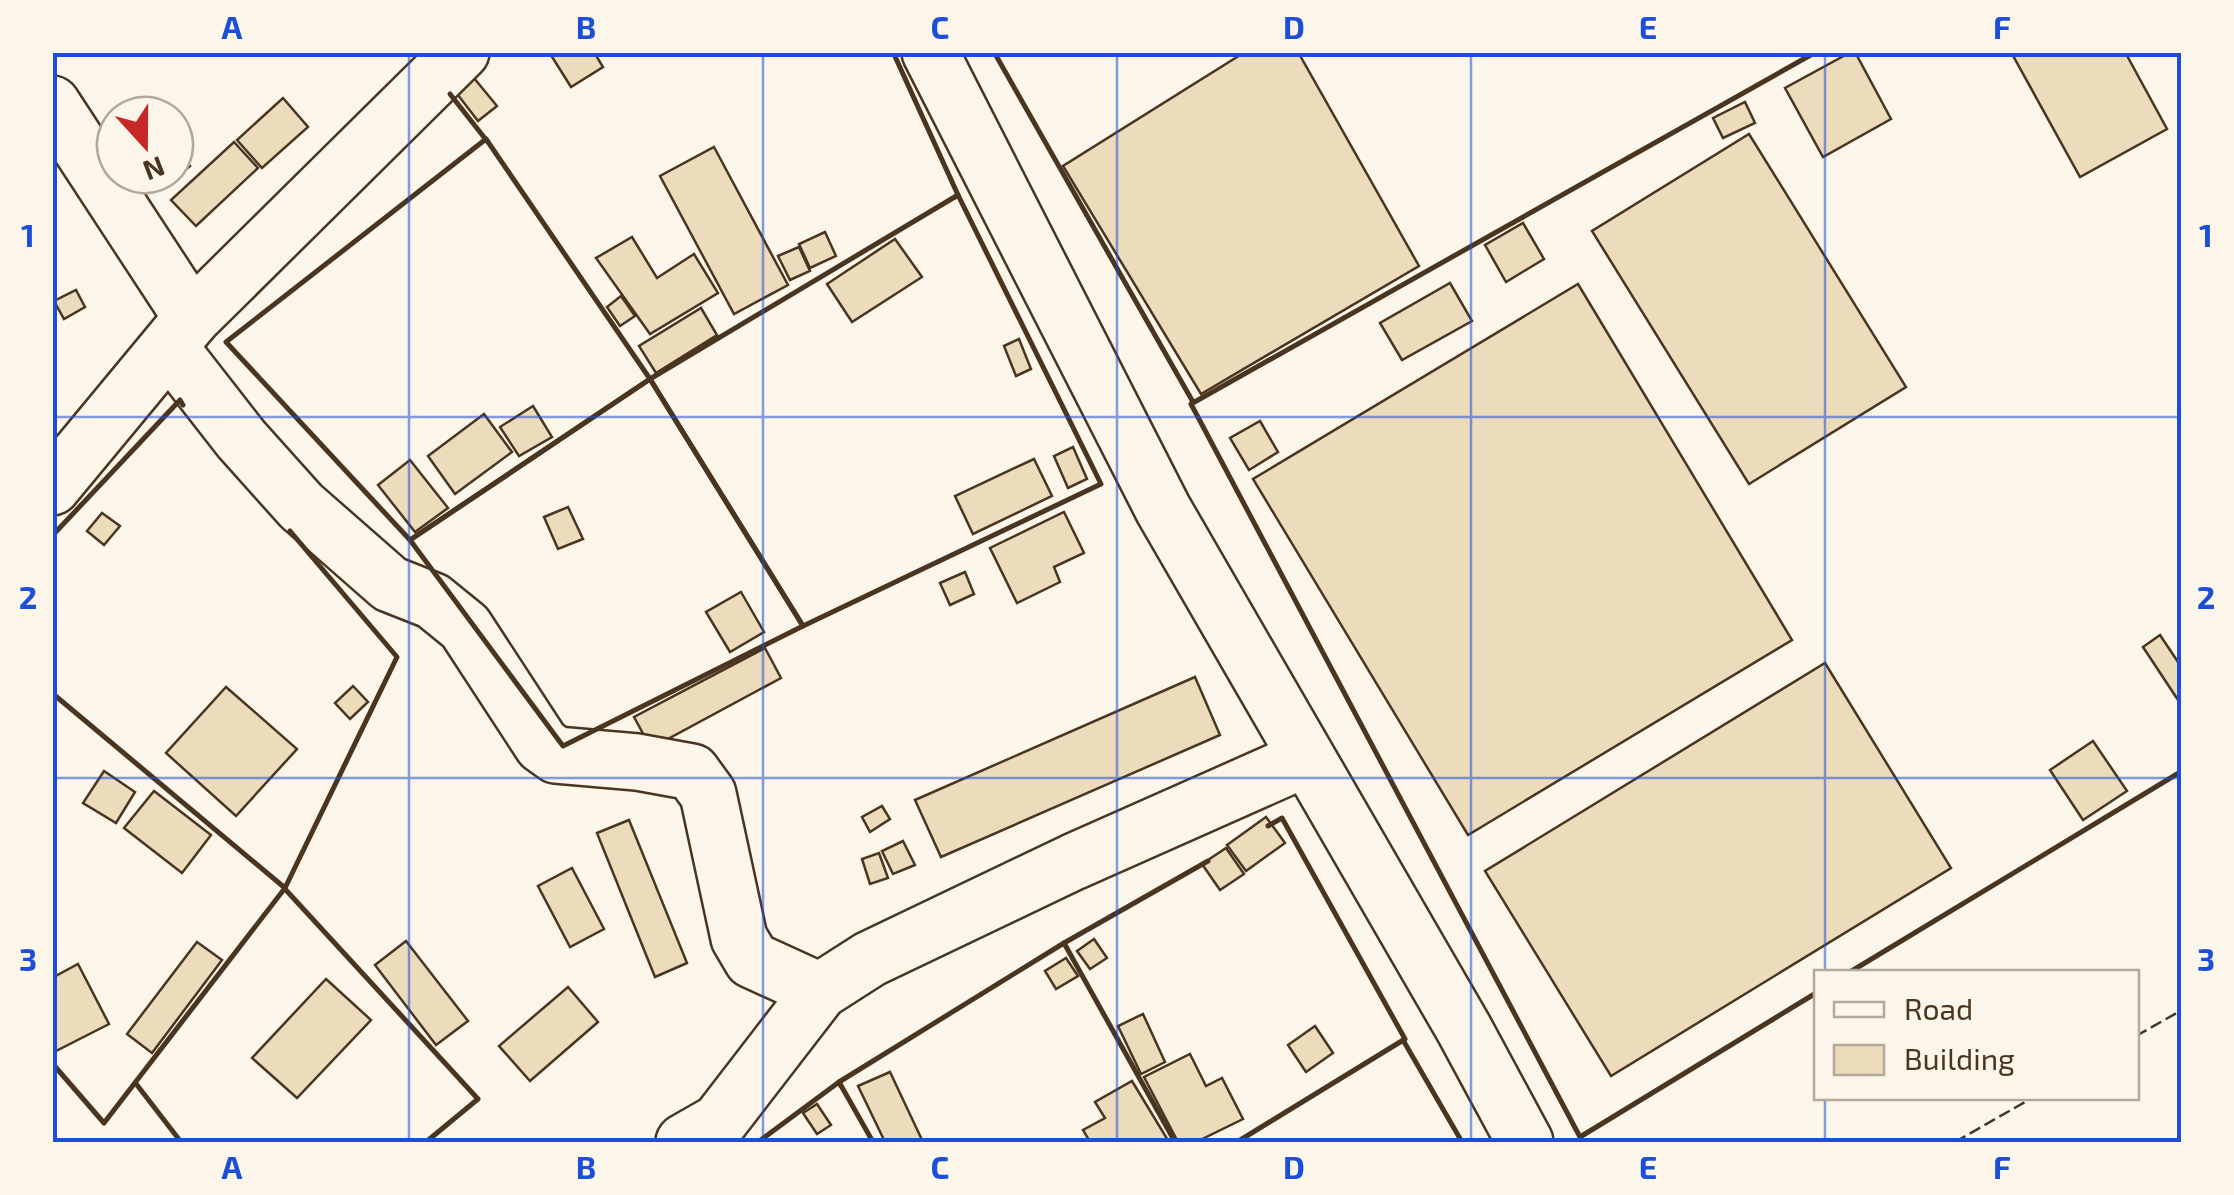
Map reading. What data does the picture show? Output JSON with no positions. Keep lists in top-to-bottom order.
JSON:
{
  "legend": ["Road", "Building"],
  "north": "bottom",
  "grid": {
    "columns": [
      "A",
      "B",
      "C",
      "D",
      "E",
      "F"
    ],
    "rows": ["1", "2", "3"]
  }
}
